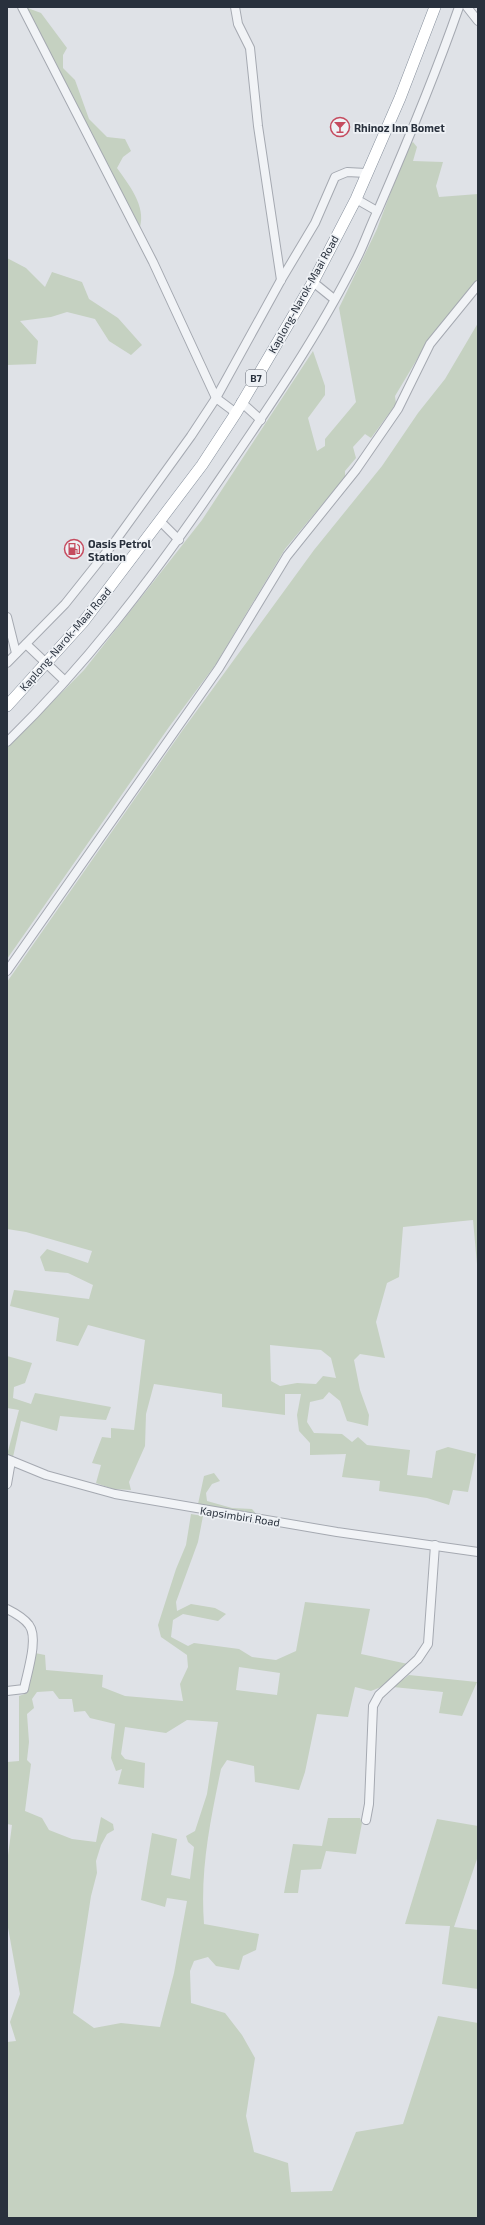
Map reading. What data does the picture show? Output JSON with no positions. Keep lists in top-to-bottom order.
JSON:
{
  "streets": {
    "highway": ["Kaplong-Narok-Maai Road", "B7"],
    "street": ["Kapsimbiri Road"]
  },
  "places": {
    "bar": ["Rhinoz Inn Bomet"],
    "fuel station": ["Oasis Petrol Station"]
  }
}
